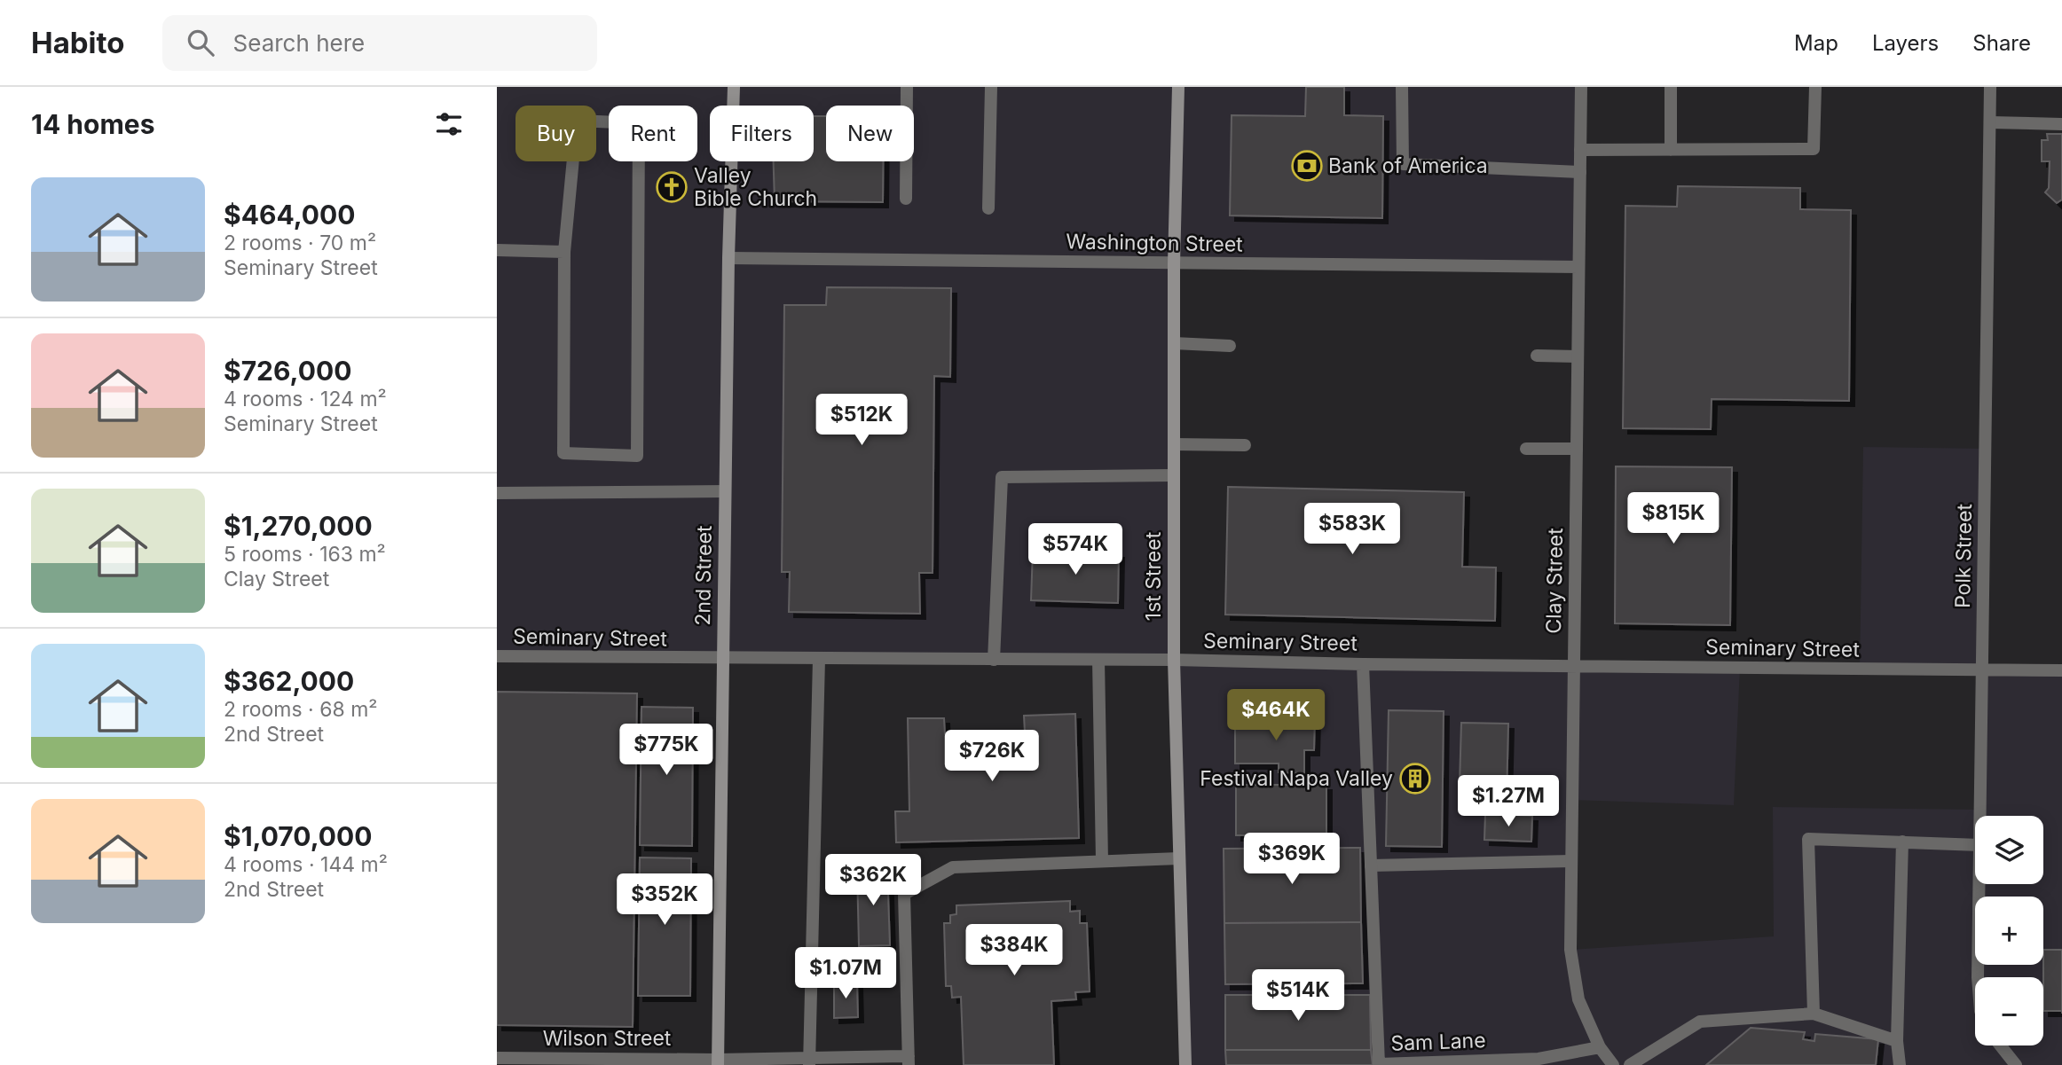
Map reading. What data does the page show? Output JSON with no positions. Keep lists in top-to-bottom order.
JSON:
{
  "streets": {
    "main road": ["2nd Street", "1st Street"],
    "street": [
      "Washington Street",
      "Polk Street",
      "Clay Street",
      "Seminary Street",
      "Wilson Street",
      "Sam Lane"
    ]
  },
  "crossings": [
    ["Washington Street", "2nd Street"],
    ["Washington Street", "1st Street"],
    ["Washington Street", "Clay Street"],
    ["Polk Street", "Seminary Street"],
    ["2nd Street", "Seminary Street"],
    ["2nd Street", "Wilson Street"],
    ["1st Street", "Seminary Street"],
    ["Clay Street", "Seminary Street"],
    ["Clay Street", "Sam Lane"],
    ["Seminary Street", "Sam Lane"]
  ],
  "places": {
    "bank": ["Bank of America"],
    "church": ["Valley Bible Church"],
    "building": ["Festival Napa Valley"]
  },
  "page": {
    "header": "Habito",
    "search": "Search here",
    "nav": ["Map", "Layers", "Share"],
    "heading": "14 homes",
    "chip": [
      "Buy",
      "Rent",
      "Filters",
      "New"
    ],
    "list": [
      {
        "name": "$464,000",
        "note": "2 rooms · 70 m² · Seminary Street"
      },
      {
        "name": "$726,000",
        "note": "4 rooms · 124 m² · Seminary Street"
      },
      {
        "name": "$1,270,000",
        "note": "5 rooms · 163 m² · Clay Street"
      },
      {
        "name": "$362,000",
        "note": "2 rooms · 68 m² · 2nd Street"
      },
      {
        "name": "$1,070,000",
        "note": "4 rooms · 144 m² · 2nd Street"
      }
    ],
    "price": [
      "$512K",
      "$815K",
      "$583K",
      "$574K",
      "$464K",
      "$775K",
      "$726K",
      "$1.27M",
      "$369K",
      "$362K",
      "$352K",
      "$384K",
      "$1.07M",
      "$514K"
    ],
    "map_buttons": ["+", "−"]
  }
}
